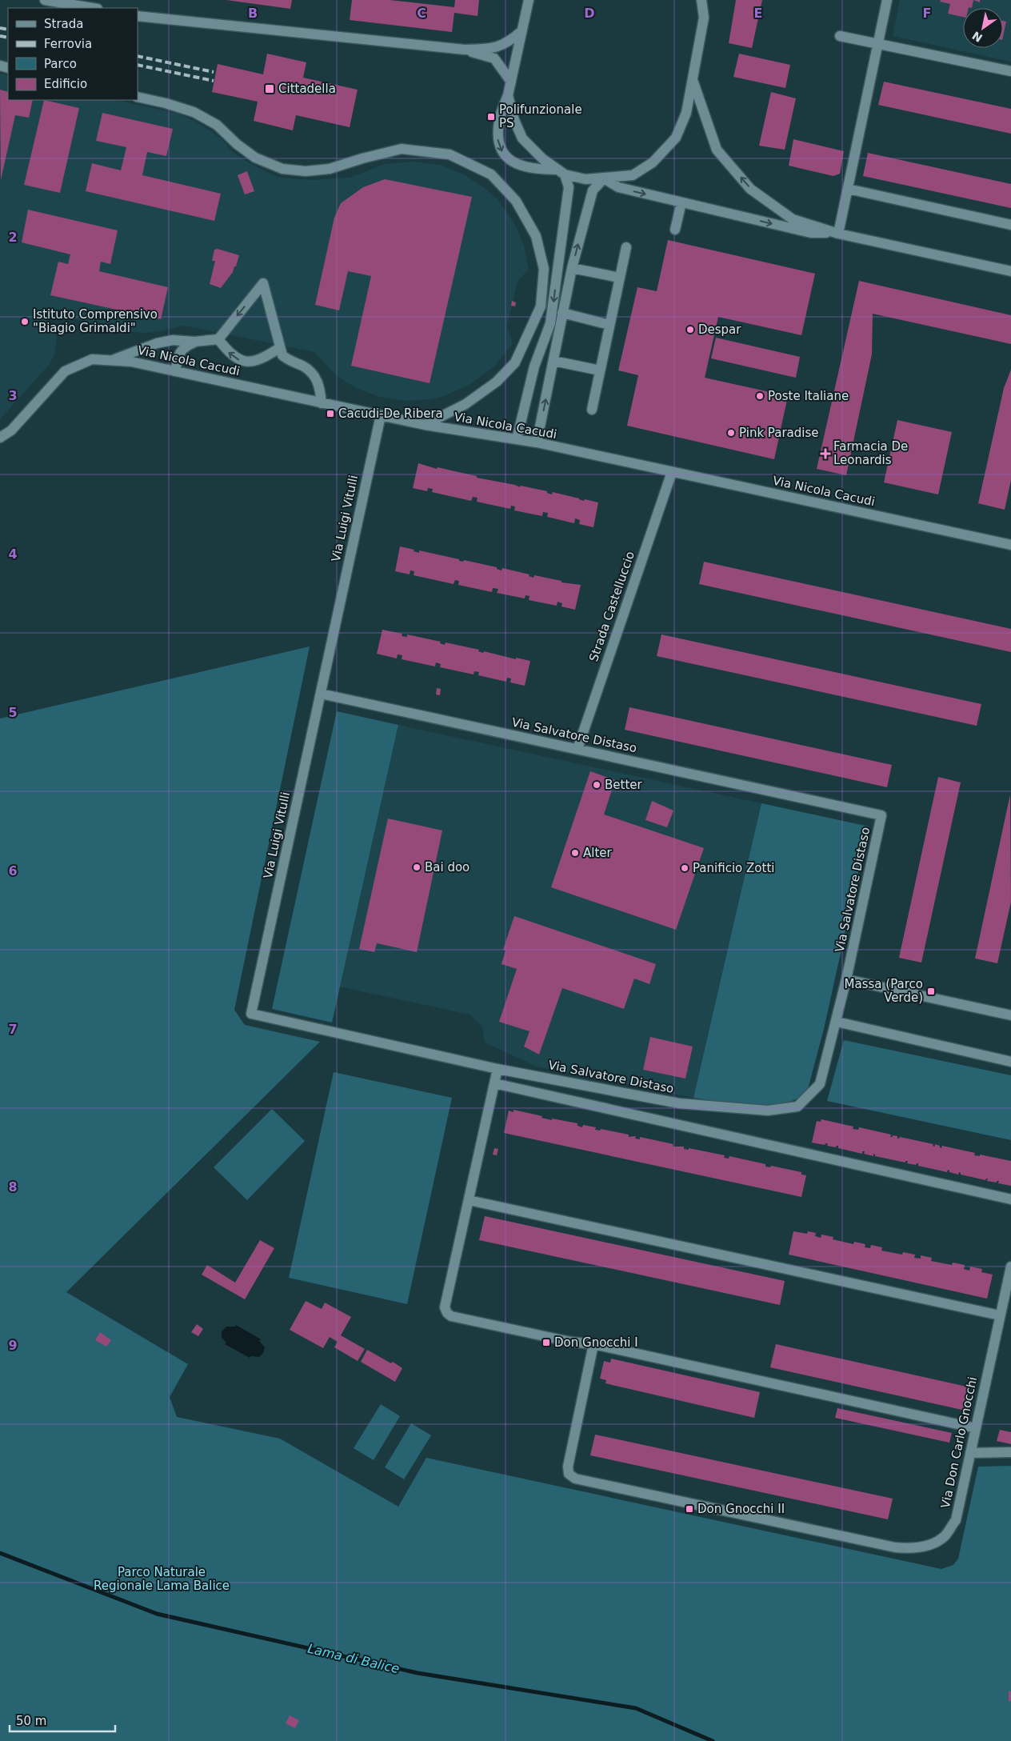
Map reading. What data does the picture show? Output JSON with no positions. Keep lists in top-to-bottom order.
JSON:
{
  "streets": {
    "street": [
      "Via Nicola Cacudi",
      "Via Luigi Vitulli",
      "Strada Castelluccio",
      "Via Salvatore Distaso",
      "Via Don Carlo Gnocchi"
    ]
  },
  "crossings": [
    ["Via Nicola Cacudi", "Via Luigi Vitulli"],
    ["Via Nicola Cacudi", "Strada Castelluccio"],
    ["Via Luigi Vitulli", "Via Salvatore Distaso"],
    ["Strada Castelluccio", "Via Salvatore Distaso"]
  ],
  "water": ["Lama di Balice"],
  "parks": ["Parco Naturale Regionale Lama Balice"],
  "places": {
    "transit": [
      "Cittadella",
      "Polifunzionale PS",
      "Cacudi-De Ribera",
      "Massa (Parco Verde)",
      "Don Gnocchi I",
      "Don Gnocchi II"
    ],
    "other": [
      "Istituto Comprensivo \"Biagio Grimaldi\"",
      "Despar",
      "Poste Italiane",
      "Pink Paradise",
      "Better",
      "Alter",
      "Bai doo",
      "Panificio Zotti"
    ],
    "health": ["Farmacia De Leonardis"]
  },
  "legend": [
    "Strada",
    "Ferrovia",
    "Parco",
    "Edificio"
  ],
  "scale_bar": "50 m",
  "north": "bottom left",
  "grid": {
    "columns": [
      "B",
      "C",
      "D",
      "E",
      "F"
    ],
    "rows": [
      "2",
      "3",
      "4",
      "5",
      "6",
      "7",
      "8",
      "9"
    ]
  }
}
